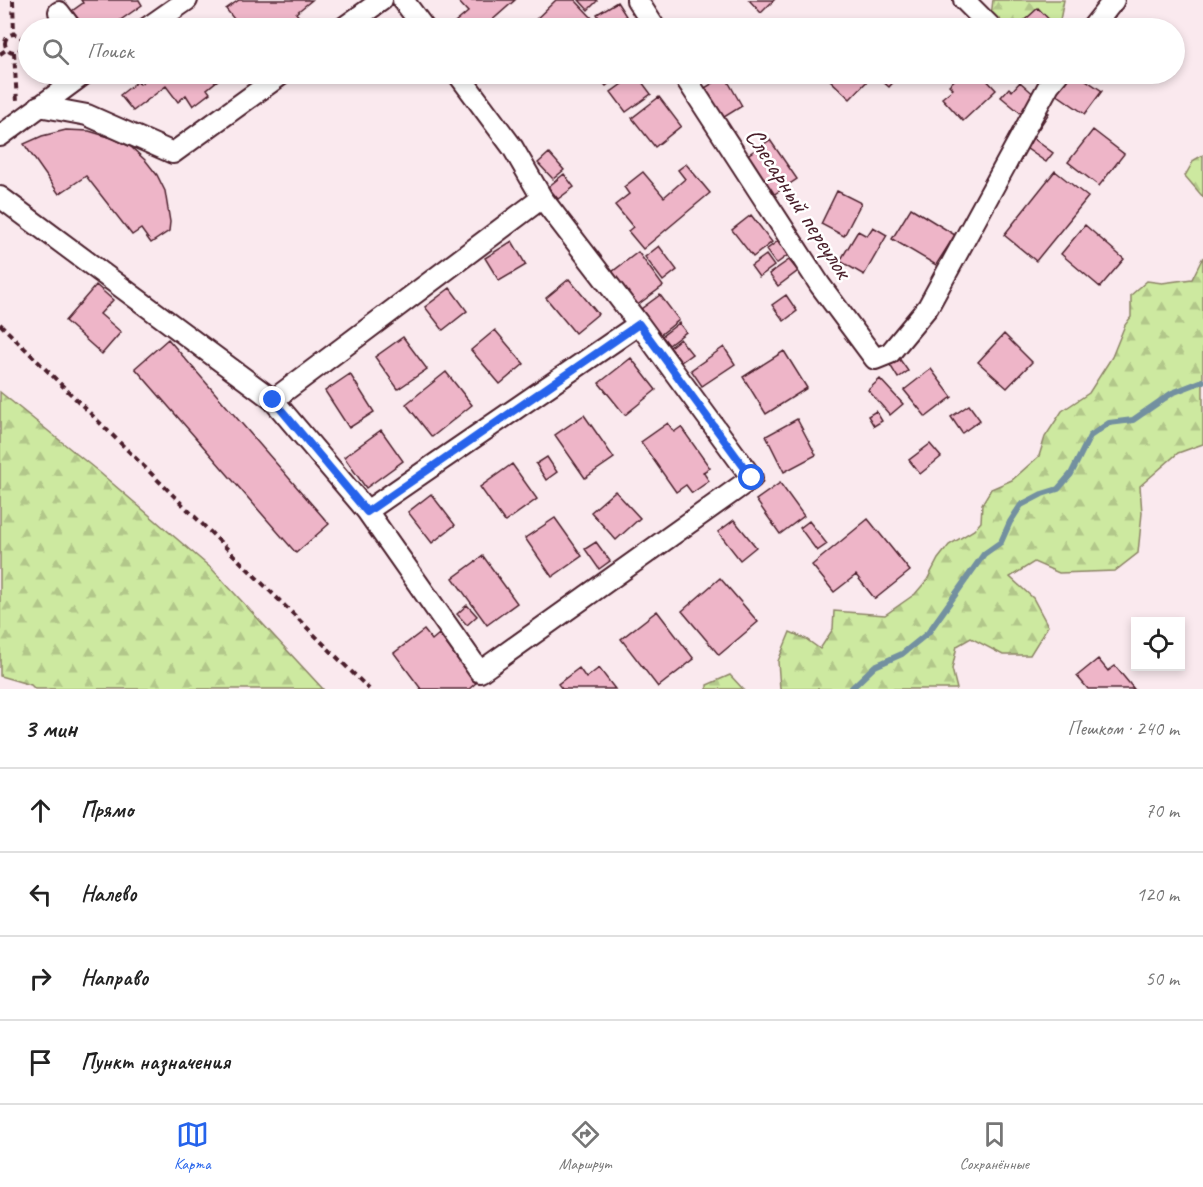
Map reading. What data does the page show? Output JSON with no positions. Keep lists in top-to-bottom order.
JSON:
{
  "streets": {
    "street": ["Слесарный переулок"]
  },
  "page": {
    "search": "Поиск",
    "heading": ["3 мин", "Пешком · 240 m"],
    "list": [
      ["Прямо", "70 m"],
      ["Налево", "120 m"],
      ["Направо", "50 m"],
      "Пункт назначения"
    ],
    "nav": ["Карта", "Маршрут", "Сохранённые"]
  }
}
